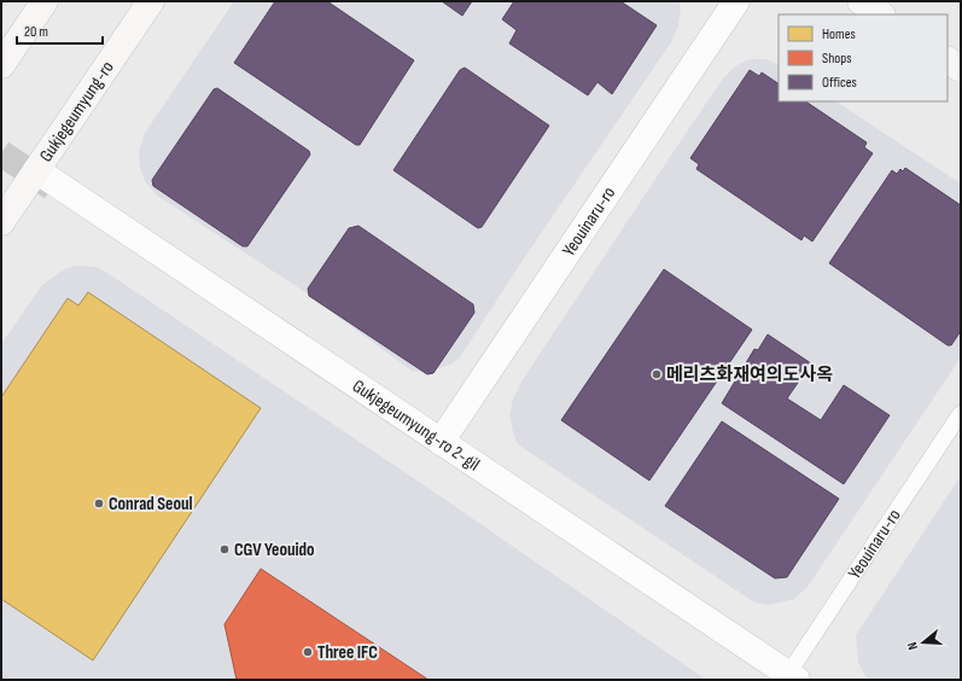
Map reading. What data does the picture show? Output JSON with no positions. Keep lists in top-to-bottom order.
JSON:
{
  "streets": {
    "street": ["Gukjegeumyung-ro", "Yeouinaru-ro", "Gukjegeumyung-ro 2-gil"]
  },
  "crossings": [
    ["Gukjegeumyung-ro", "Gukjegeumyung-ro 2-gil"],
    ["Yeouinaru-ro", "Gukjegeumyung-ro 2-gil"]
  ],
  "places": [
    "메리츠화재여의도사옥",
    "Conrad Seoul",
    "CGV Yeouido",
    "Three IFC"
  ],
  "legend": ["Homes", "Shops", "Offices"],
  "scale_bar": "20 m",
  "north": "left"
}
